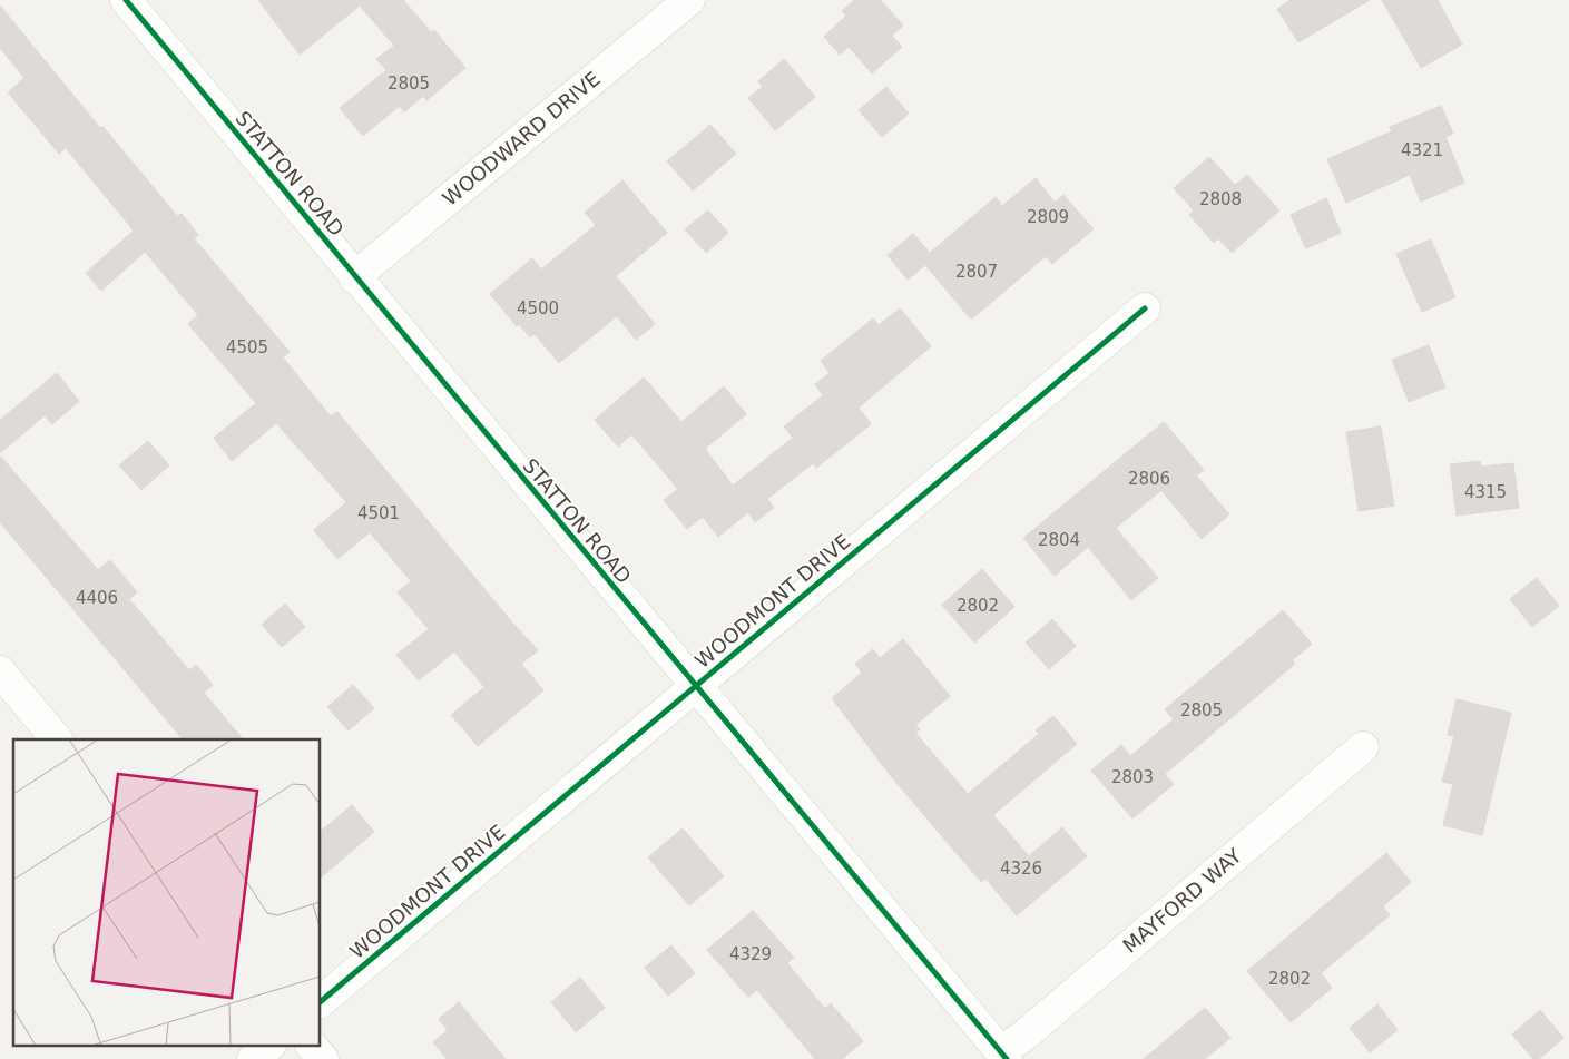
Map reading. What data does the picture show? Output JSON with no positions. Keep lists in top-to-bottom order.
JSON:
{
  "streets": {
    "street": [
      "WOODWARD DRIVE",
      "STATTON ROAD",
      "WOODMONT DRIVE",
      "MAYFORD WAY"
    ]
  },
  "crossings": [
    ["WOODWARD DRIVE", "STATTON ROAD"],
    ["STATTON ROAD", "WOODMONT DRIVE"],
    ["STATTON ROAD", "MAYFORD WAY"]
  ],
  "house_numbers": [
    "2805",
    "4321",
    "2808",
    "2809",
    "2807",
    "4500",
    "4505",
    "2806",
    "4315",
    "4501",
    "2804",
    "4406",
    "2802",
    "2805",
    "2803",
    "4326",
    "4329",
    "2802"
  ]
}
